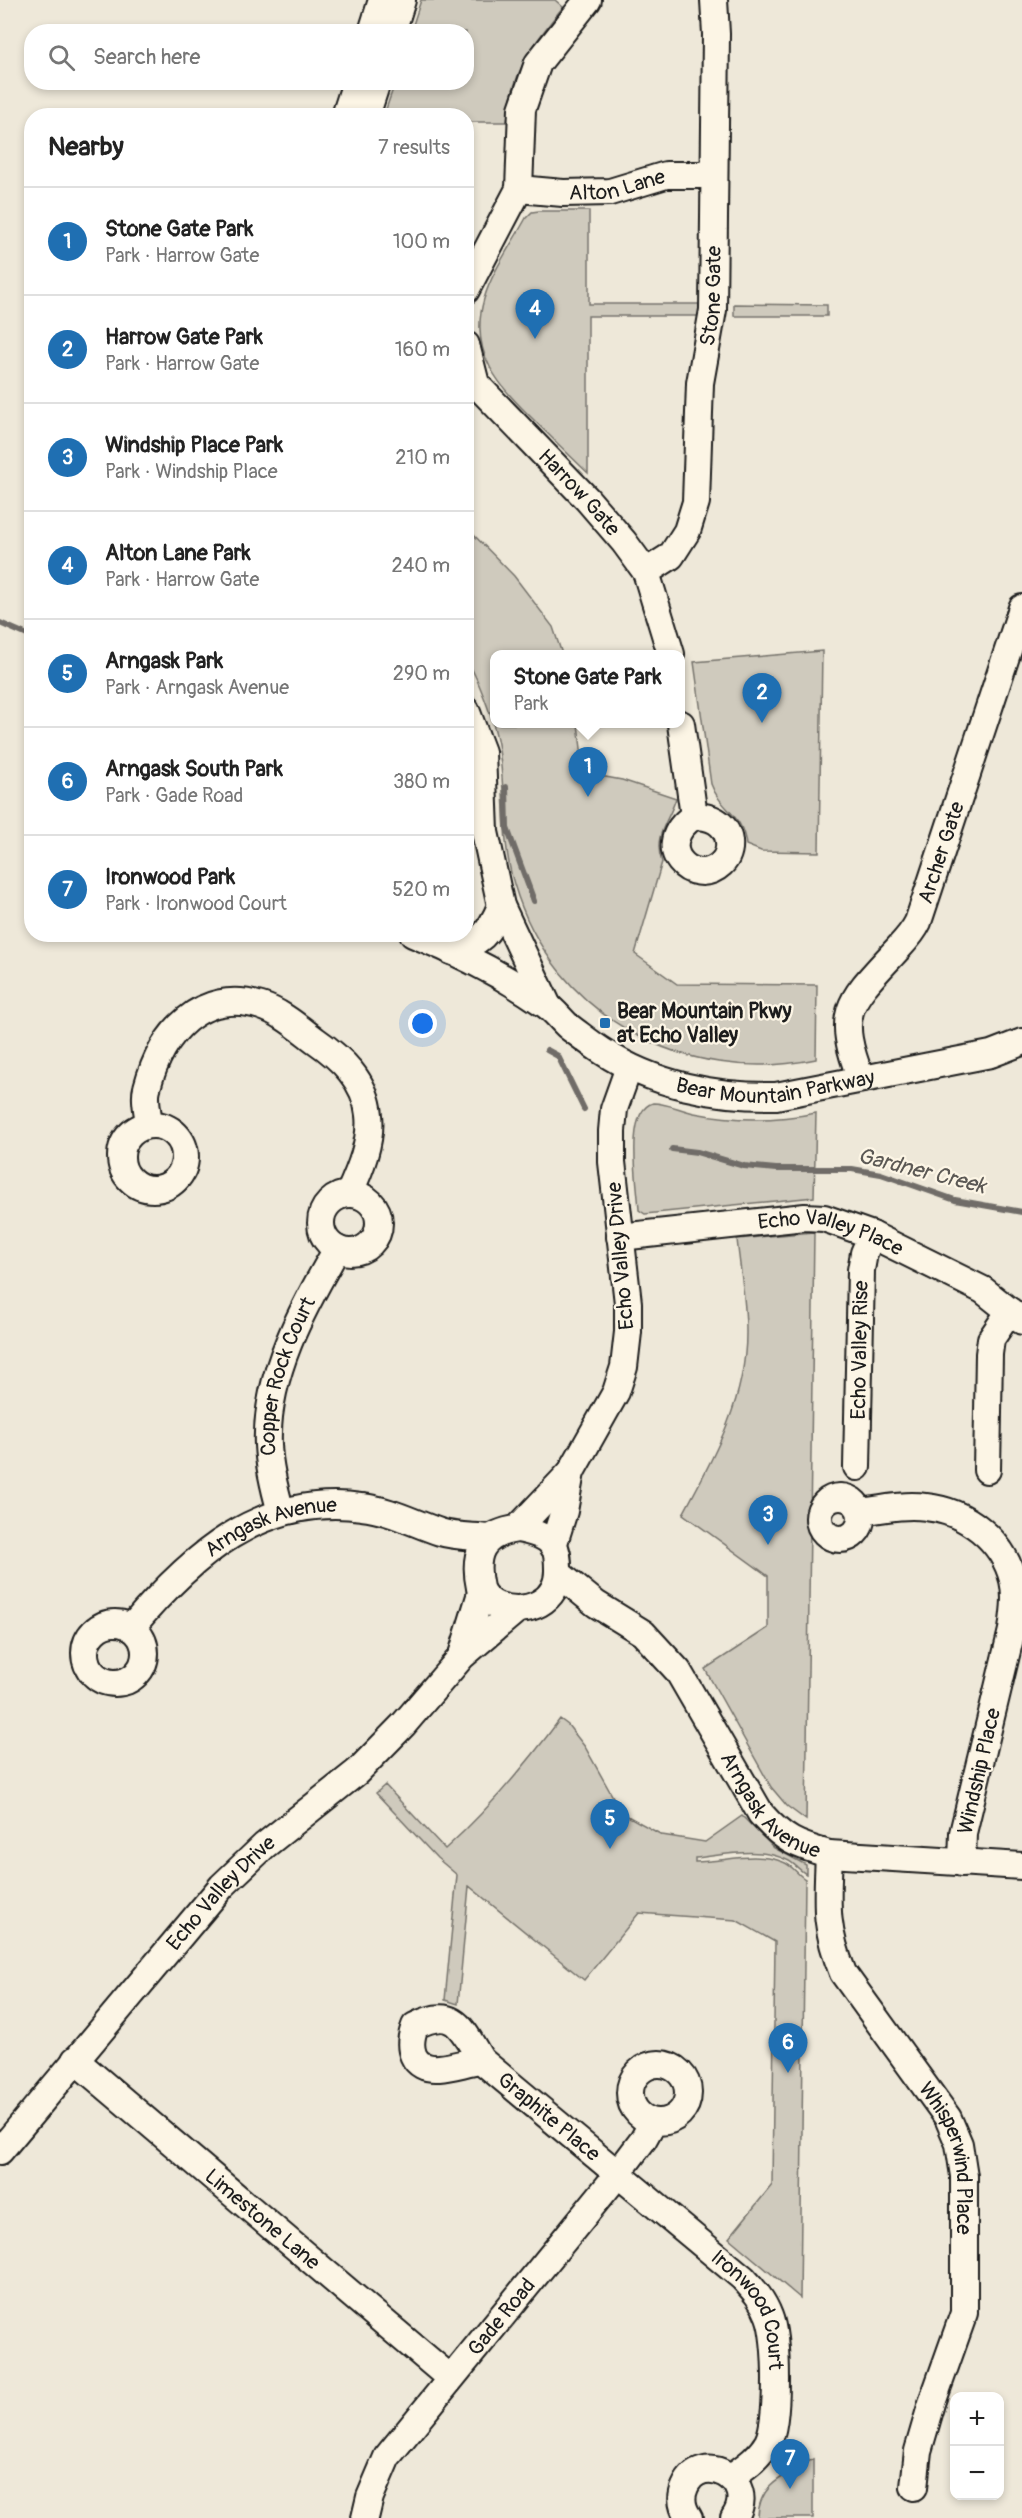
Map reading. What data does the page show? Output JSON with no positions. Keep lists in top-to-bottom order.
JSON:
{
  "streets": {
    "street": [
      "Alton Lane",
      "Stone Gate",
      "Harrow Gate",
      "Archer Gate",
      "Bear Mountain Parkway",
      "Echo Valley Place",
      "Echo Valley Drive",
      "Echo Valley Rise",
      "Copper Rock Court",
      "Arngask Avenue",
      "Windship Place",
      "Graphite Place",
      "Whisperwind Place",
      "Limestone Lane",
      "Ironwood Court",
      "Gade Road"
    ]
  },
  "crossings": [
    ["Alton Lane", "Stone Gate"],
    ["Stone Gate", "Harrow Gate"],
    ["Archer Gate", "Bear Mountain Parkway"],
    ["Bear Mountain Parkway", "Echo Valley Drive"],
    ["Echo Valley Place", "Echo Valley Drive"],
    ["Echo Valley Place", "Echo Valley Rise"],
    ["Echo Valley Drive", "Arngask Avenue"],
    ["Echo Valley Drive", "Limestone Lane"],
    ["Copper Rock Court", "Arngask Avenue"],
    ["Arngask Avenue", "Windship Place"],
    ["Arngask Avenue", "Whisperwind Place"],
    ["Graphite Place", "Ironwood Court"],
    ["Graphite Place", "Gade Road"],
    ["Limestone Lane", "Gade Road"],
    ["Ironwood Court", "Gade Road"]
  ],
  "water": ["Gardner Creek"],
  "places": {
    "transit": ["Bear Mountain Pkwy at Echo Valley"]
  },
  "page": {
    "search": "Search here",
    "heading": ["Nearby", "7 results"],
    "list": [
      {
        "mark": "1",
        "name": "Stone Gate Park",
        "note": "Park · Harrow Gate",
        "value": "100 m"
      },
      {
        "mark": "2",
        "name": "Harrow Gate Park",
        "note": "Park · Harrow Gate",
        "value": "160 m"
      },
      {
        "mark": "3",
        "name": "Windship Place Park",
        "note": "Park · Windship Place",
        "value": "210 m"
      },
      {
        "mark": "4",
        "name": "Alton Lane Park",
        "note": "Park · Harrow Gate",
        "value": "240 m"
      },
      {
        "mark": "5",
        "name": "Arngask Park",
        "note": "Park · Arngask Avenue",
        "value": "290 m"
      },
      {
        "mark": "6",
        "name": "Arngask South Park",
        "note": "Park · Gade Road",
        "value": "380 m"
      },
      {
        "mark": "7",
        "name": "Ironwood Park",
        "note": "Park · Ironwood Court",
        "value": "520 m"
      }
    ],
    "pins": [
      "4",
      "2",
      "1",
      "3",
      "5",
      "6",
      "7"
    ],
    "popup": ["Stone Gate Park", "Park"],
    "map_buttons": ["+", "−"]
  }
}
